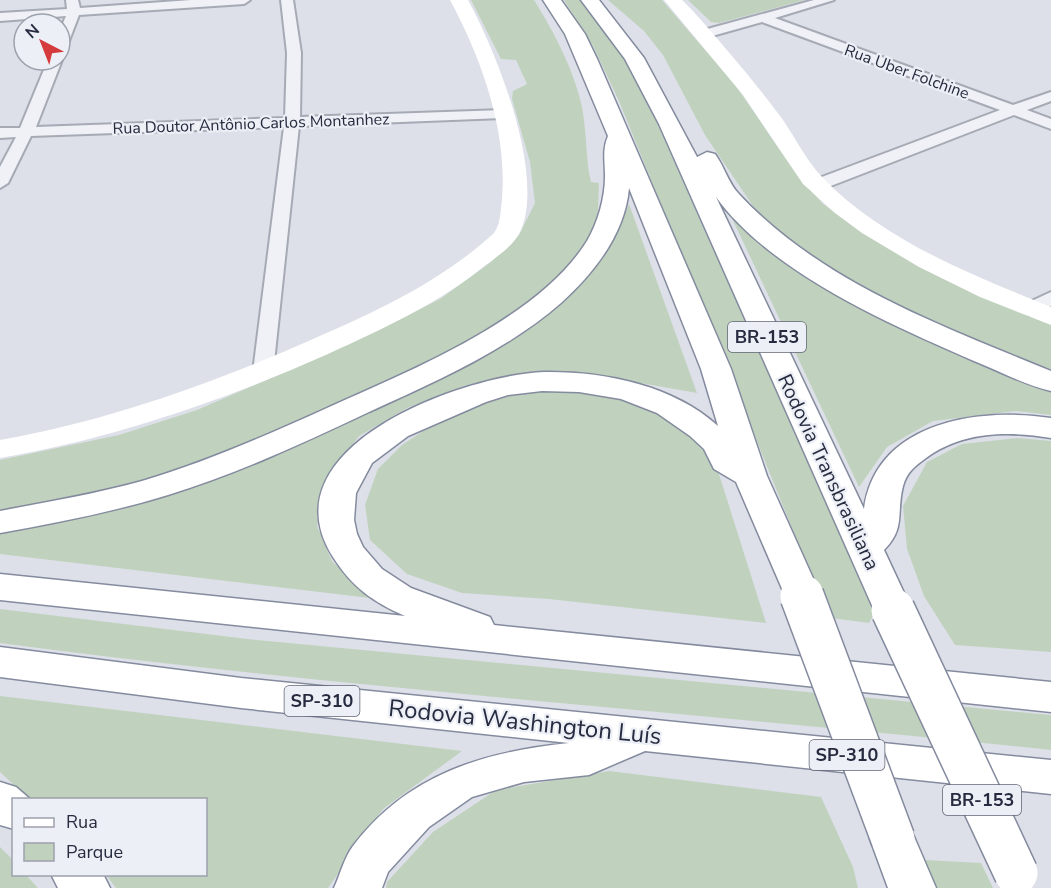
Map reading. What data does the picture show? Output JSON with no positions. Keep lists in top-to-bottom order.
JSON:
{
  "streets": {
    "highway": [
      "BR-153",
      "Rodovia Transbrasiliana",
      "SP-310",
      "Rodovia Washington Luís"
    ],
    "street": ["Rua Uber Folchine", "Rua Doutor Antônio Carlos Montanhez"]
  },
  "legend": ["Rua", "Parque"],
  "north": "top left"
}
